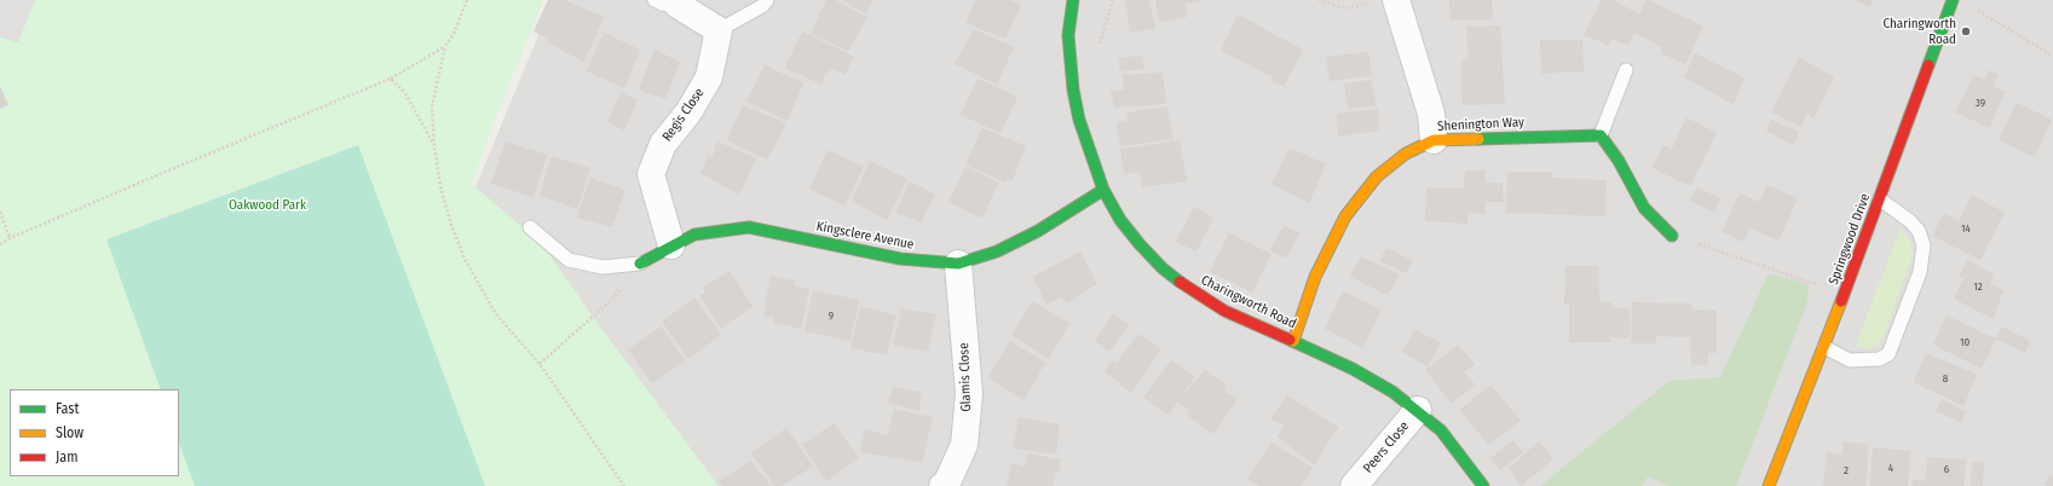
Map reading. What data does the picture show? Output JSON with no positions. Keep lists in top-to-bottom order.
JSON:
{
  "streets": {
    "street": [
      "Regis Close",
      "Shenington Way",
      "Kingsclere Avenue",
      "Springwood Drive",
      "Charingworth Road",
      "Glamis Close",
      "Peers Close"
    ]
  },
  "crossings": [
    ["Regis Close", "Kingsclere Avenue"],
    ["Shenington Way", "Charingworth Road"],
    ["Kingsclere Avenue", "Charingworth Road"],
    ["Kingsclere Avenue", "Glamis Close"],
    ["Charingworth Road", "Peers Close"]
  ],
  "parks": ["Oakwood Park"],
  "places": ["Charingworth Road"],
  "house_numbers": [
    "39",
    "14",
    "12",
    "9",
    "10",
    "8",
    "4",
    "6",
    "2"
  ],
  "legend": ["Fast", "Slow", "Jam"]
}
